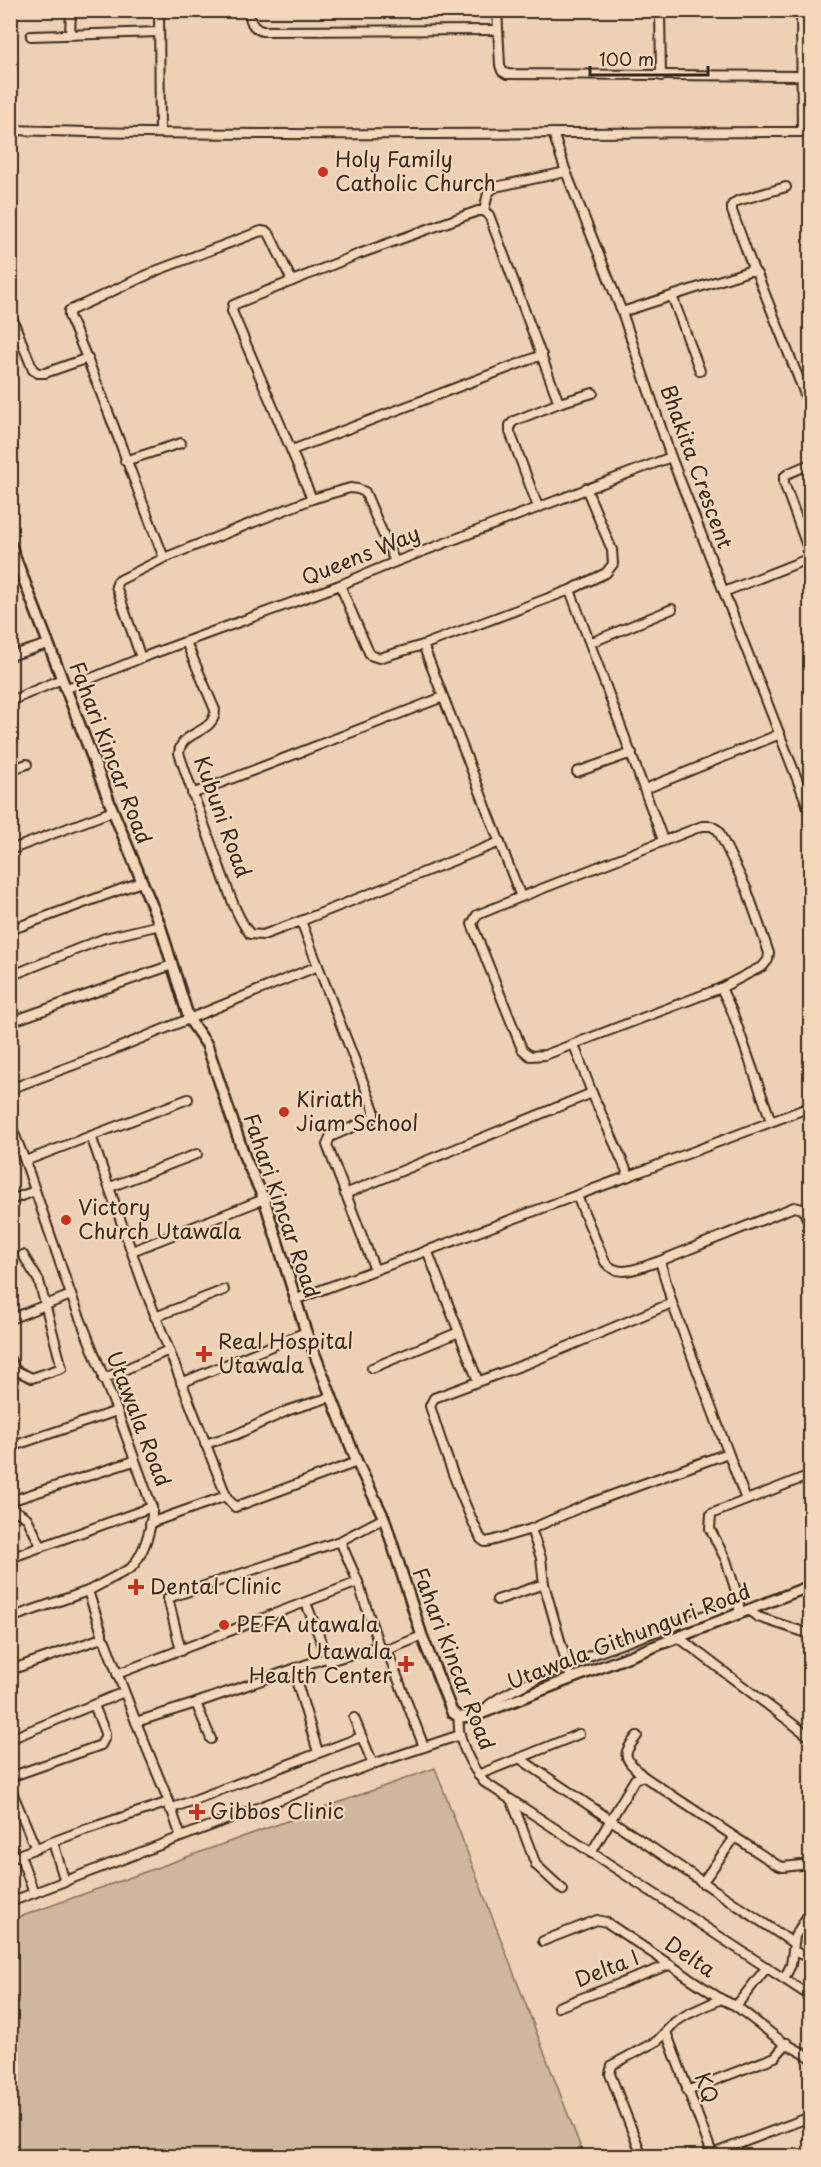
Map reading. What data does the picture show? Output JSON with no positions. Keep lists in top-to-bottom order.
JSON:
{
  "streets": {
    "street": [
      "Bhakita Crescent",
      "Queens Way",
      "Fahari Kincar Road",
      "Kubuni Road",
      "Utawala Road",
      "Utawala Githunguri Road",
      "Delta",
      "Delta I",
      "KQ"
    ]
  },
  "crossings": [
    ["Bhakita Crescent", "Queens Way"],
    ["Queens Way", "Fahari Kincar Road"],
    ["Queens Way", "Kubuni Road"],
    ["Fahari Kincar Road", "Utawala Githunguri Road"],
    ["Delta", "Delta I"]
  ],
  "places": {
    "other": [
      "Holy Family Catholic Church",
      "Kiriath Jiam School",
      "Victory Church Utawala",
      "PEFA utawala"
    ],
    "health": [
      "Real Hospital Utawala",
      "Dental Clinic",
      "Utawala Health Center",
      "Gibbos Clinic"
    ]
  },
  "scale_bar": "100 m"
}
